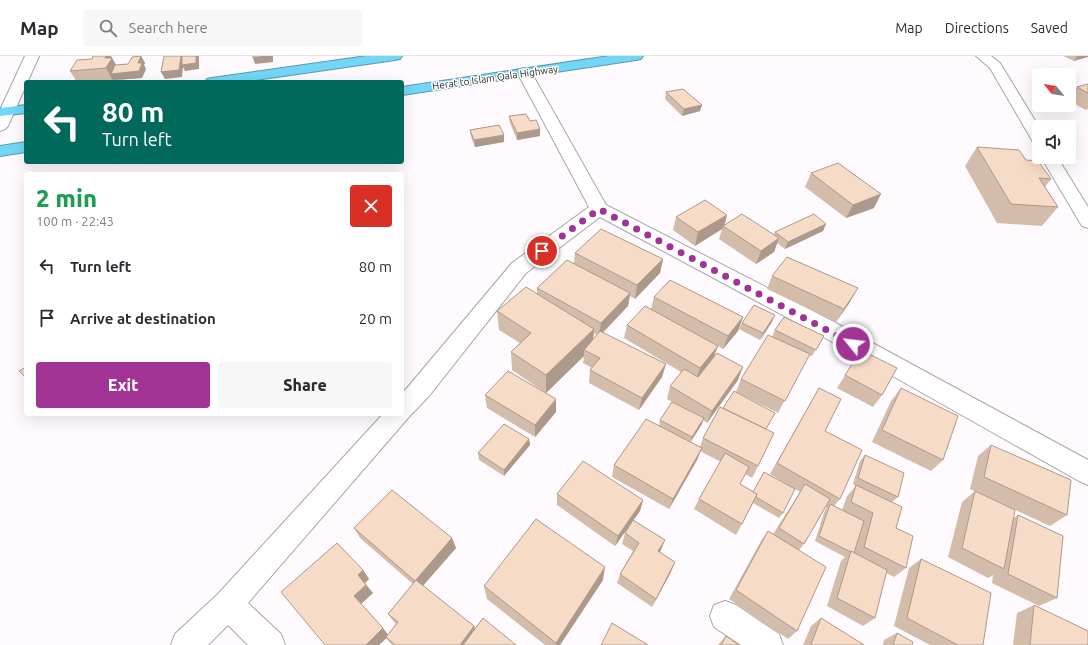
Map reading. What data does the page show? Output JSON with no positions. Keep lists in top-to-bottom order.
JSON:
{
  "streets": {
    "highway": ["Herat to Islam Qala Highway"]
  },
  "north": "top left",
  "page": {
    "header": "Map",
    "search": "Search here",
    "nav": ["Map", "Directions", "Saved"],
    "turn": ["80 m", "Turn left"],
    "heading": ["2 min", "100 m · 22:43"],
    "list": [
      {
        "name": "Turn left",
        "value": "80 m"
      },
      {
        "name": "Arrive at destination",
        "value": "20 m"
      }
    ],
    "buttons": ["Exit", "Share"]
  }
}
